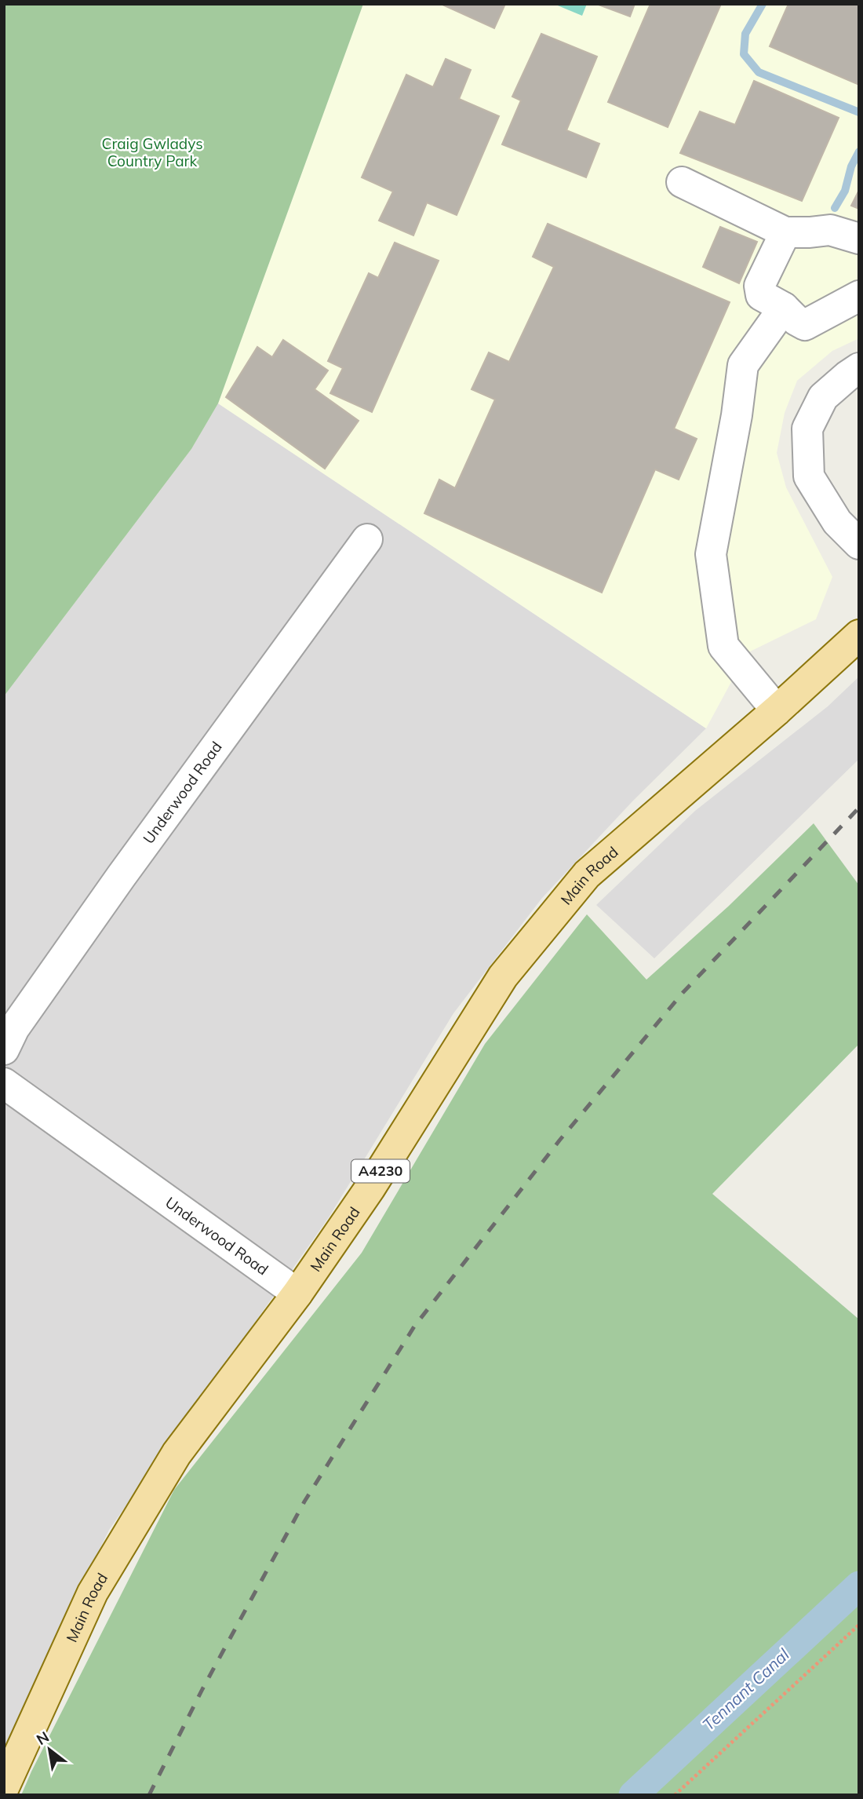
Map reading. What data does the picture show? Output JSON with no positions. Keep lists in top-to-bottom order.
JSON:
{
  "streets": {
    "main road": ["Main Road", "A4230"],
    "street": ["Underwood Road"]
  },
  "crossings": [
    ["Underwood Road", "Main Road"]
  ],
  "water": ["Tennant Canal"],
  "parks": ["Craig Gwladys Country Park"],
  "north": "top left"
}
